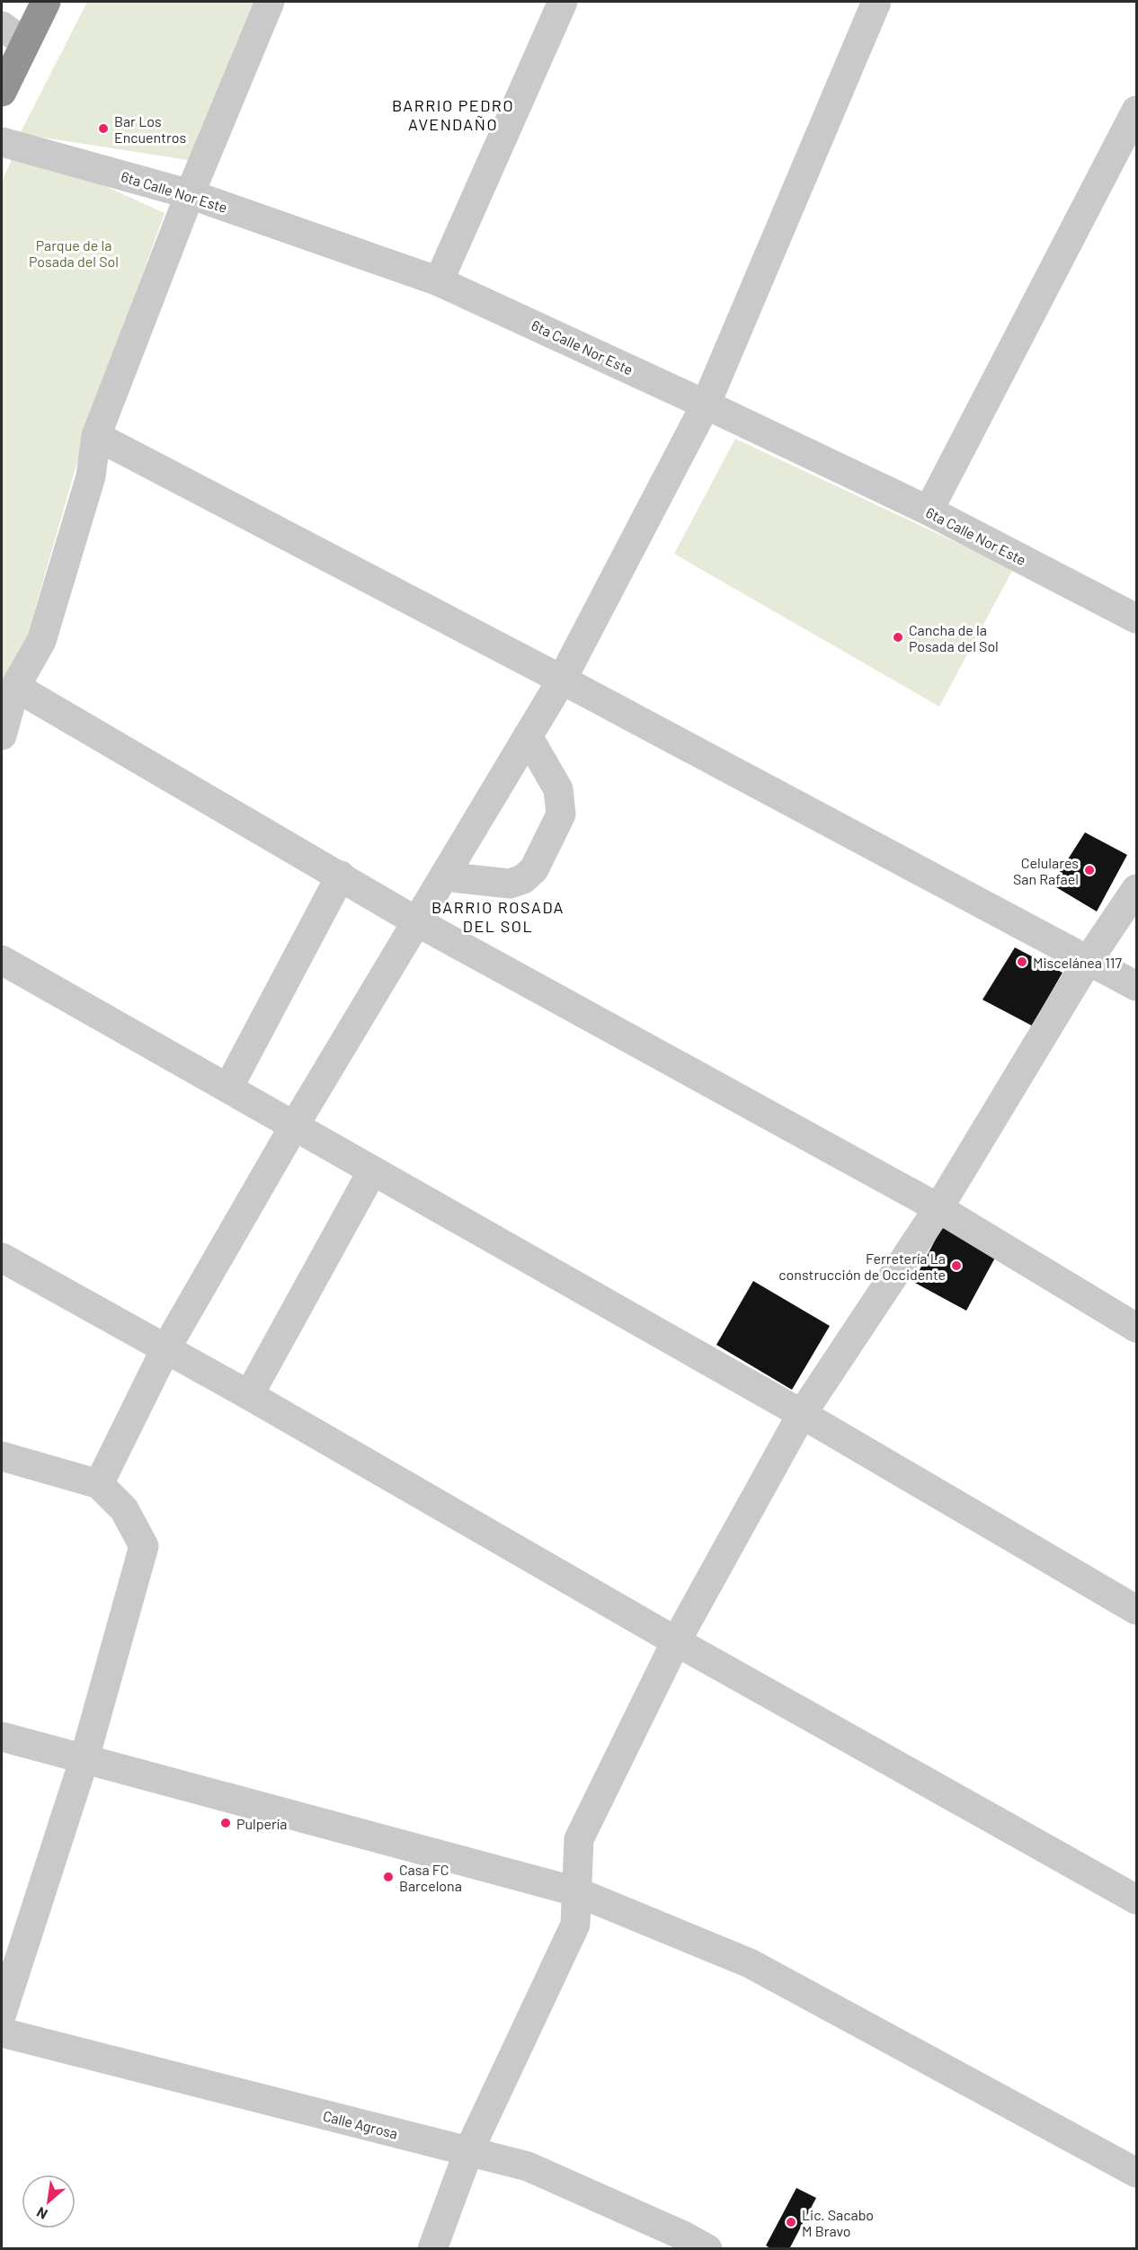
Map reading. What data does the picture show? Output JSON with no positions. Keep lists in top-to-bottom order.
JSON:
{
  "streets": {
    "street": ["6ta Calle Nor Este", "Calle Agrosa"]
  },
  "districts": ["BARRIO PEDRO AVENDAÑO", "BARRIO ROSADA DEL SOL"],
  "parks": ["Parque de la Posada del Sol"],
  "places": [
    "Bar Los Encuentros",
    "Cancha de la Posada del Sol",
    "Celulares San Rafael",
    "Miscelánea 117",
    "Ferretería La construcción de Occidente",
    "Pulpería",
    "Casa FC Barcelona",
    "Lic. Sacabo M Bravo"
  ],
  "north": "bottom left"
}
